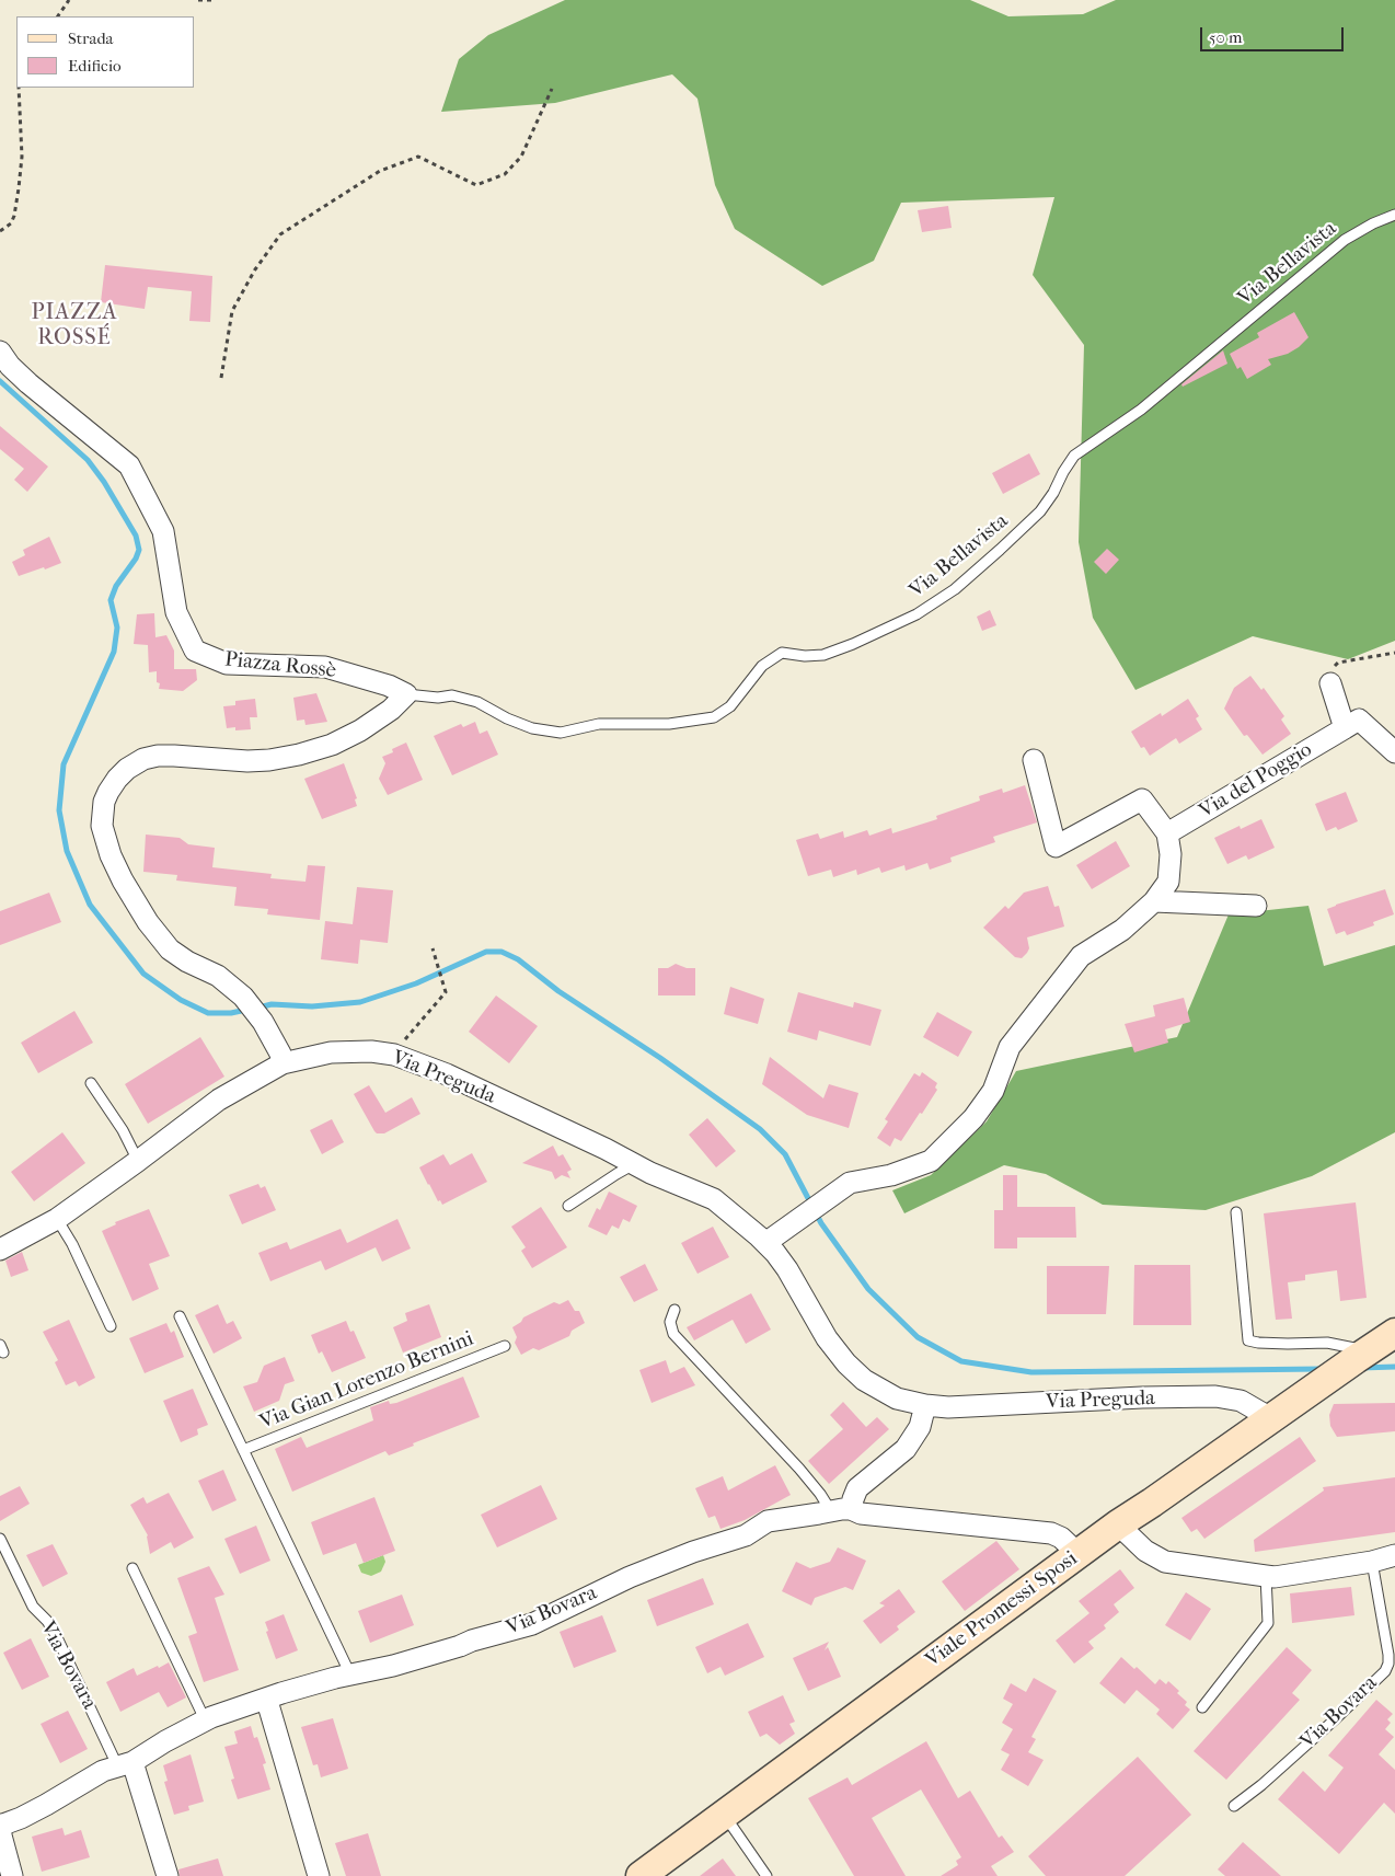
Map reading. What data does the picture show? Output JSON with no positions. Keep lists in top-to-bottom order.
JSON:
{
  "streets": {
    "main road": ["Viale Promessi Sposi"],
    "street": [
      "Piazza Rossè",
      "Via del Poggio",
      "Via Preguda",
      "Via Bovara"
    ],
    "lane": ["Via Bellavista", "Via Gian Lorenzo Bernini"]
  },
  "crossings": [
    ["Via Bellavista", "Piazza Rossè"],
    ["Via Preguda", "Viale Promessi Sposi"],
    ["Via Gian Lorenzo Bernini", "Via Bovara"],
    ["Viale Promessi Sposi", "Via Bovara"]
  ],
  "districts": ["PIAZZA ROSSÉ"],
  "legend": ["Strada", "Edificio"],
  "scale_bar": "50 m"
}
